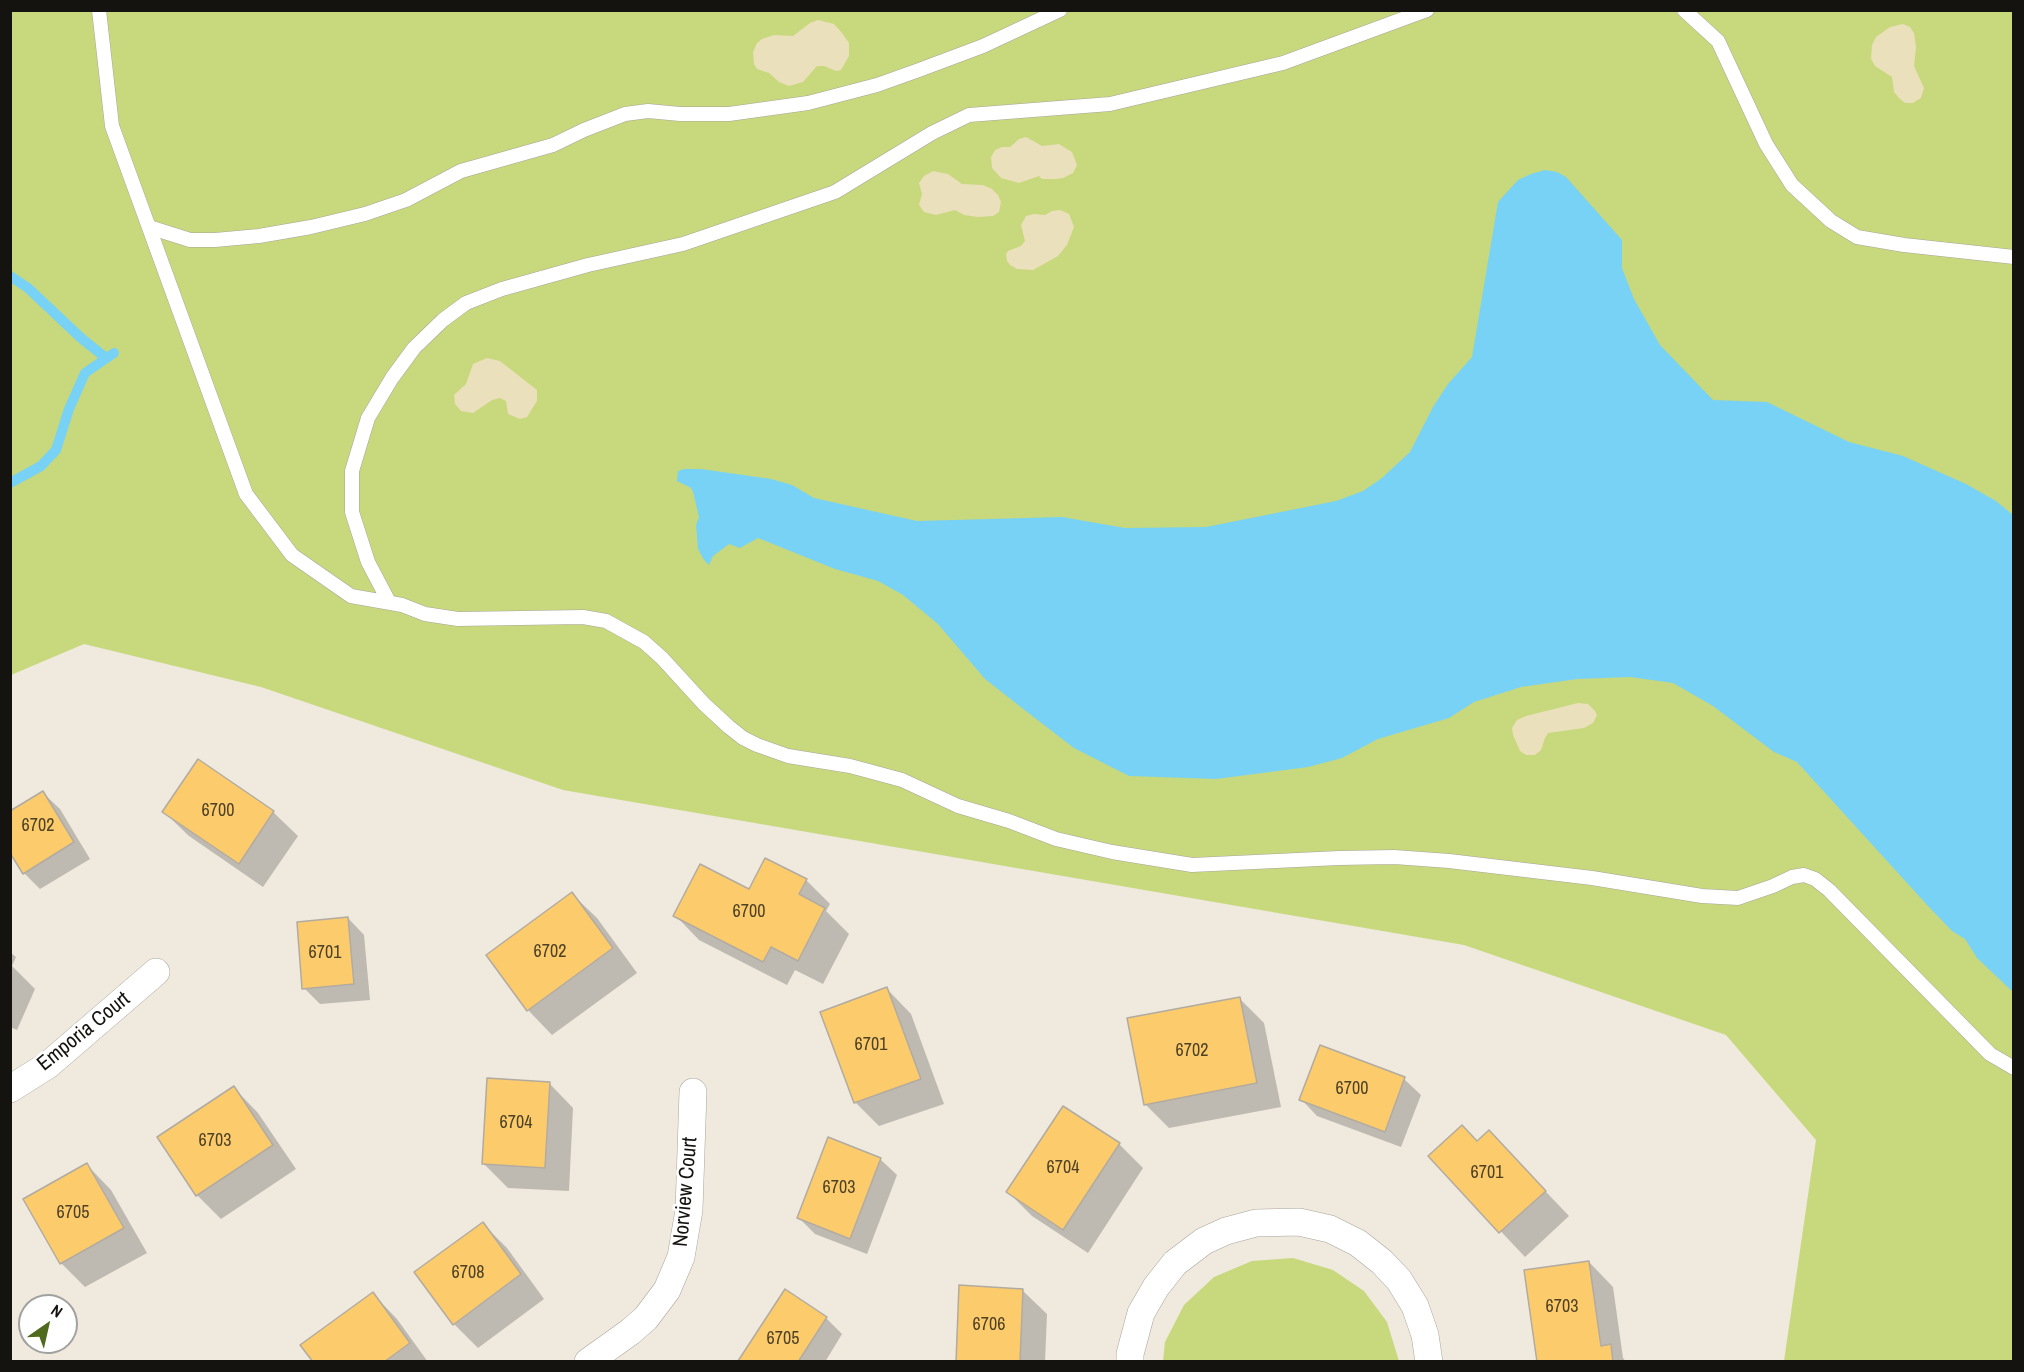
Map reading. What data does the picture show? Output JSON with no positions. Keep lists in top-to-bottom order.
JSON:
{
  "streets": {
    "street": ["Emporia Court", "Norview Court"]
  },
  "house_numbers": [
    "6700",
    "6702",
    "6700",
    "6702",
    "6701",
    "6701",
    "6702",
    "6700",
    "6704",
    "6703",
    "6704",
    "6701",
    "6703",
    "6705",
    "6708",
    "6703",
    "6706",
    "6705"
  ],
  "north": "top right"
}
